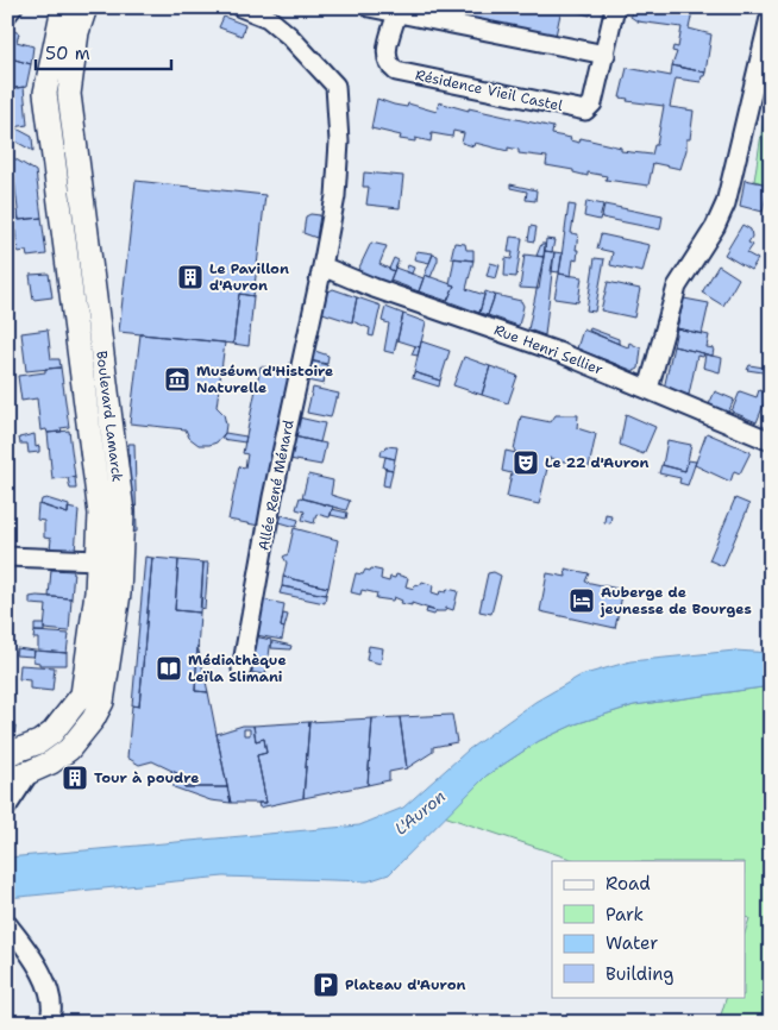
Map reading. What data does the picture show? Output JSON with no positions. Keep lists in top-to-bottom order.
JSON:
{
  "streets": {
    "main road": ["Boulevard Lamarck"],
    "street": ["Résidence Vieil Castel", "Rue Henri Sellier", "Allée René Ménard"]
  },
  "crossings": [
    ["Rue Henri Sellier", "Allée René Ménard"]
  ],
  "water": ["L'Auron"],
  "places": {
    "building": ["Le Pavillon d'Auron", "Tour à poudre"],
    "museum": ["Muséum d'Histoire Naturelle"],
    "theatre": ["Le 22 d'Auron"],
    "hotel": ["Auberge de jeunesse de Bourges"],
    "library": ["Médiathèque Leïla Slimani"],
    "parking": ["Plateau d'Auron"]
  },
  "legend": [
    "Road",
    "Park",
    "Water",
    "Building"
  ],
  "scale_bar": "50 m"
}
